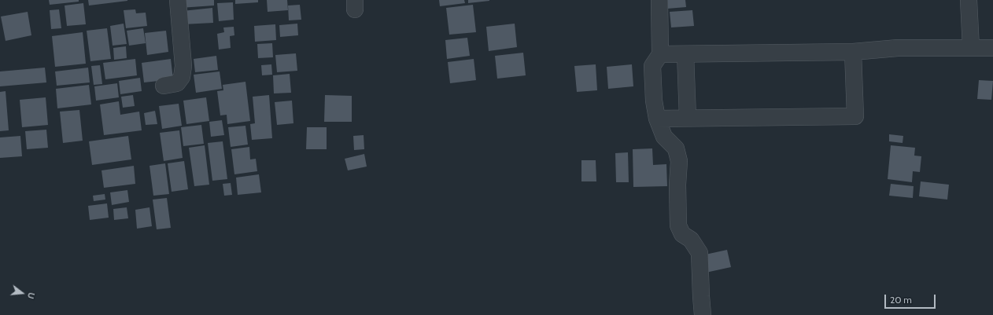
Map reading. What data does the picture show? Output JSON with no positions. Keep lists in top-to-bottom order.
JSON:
{
  "scale_bar": "20 m",
  "north": "right"
}
